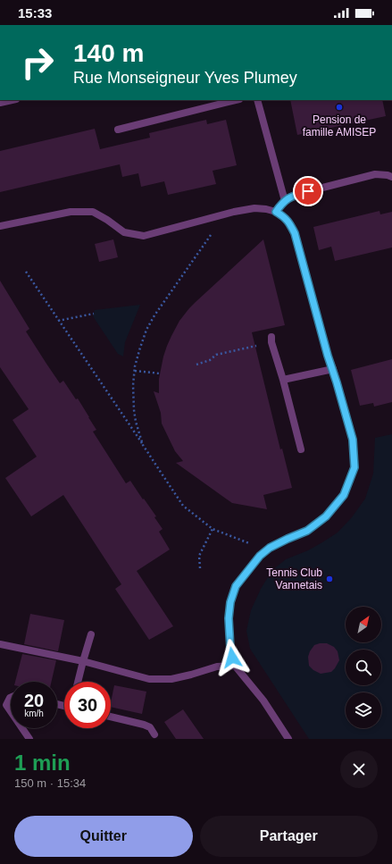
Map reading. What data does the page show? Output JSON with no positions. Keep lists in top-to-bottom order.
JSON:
{
  "places": ["Pension de famille AMISEP", "Tennis Club Vannetais"],
  "north": "top right",
  "page": {
    "status": "15:33",
    "turn": ["140 m", "Rue Monseigneur Yves Plumey"],
    "speed": "20 km/h",
    "limit": "30",
    "heading": ["1 min", "150 m · 15:34"],
    "buttons": ["Quitter", "Partager"]
  }
}
